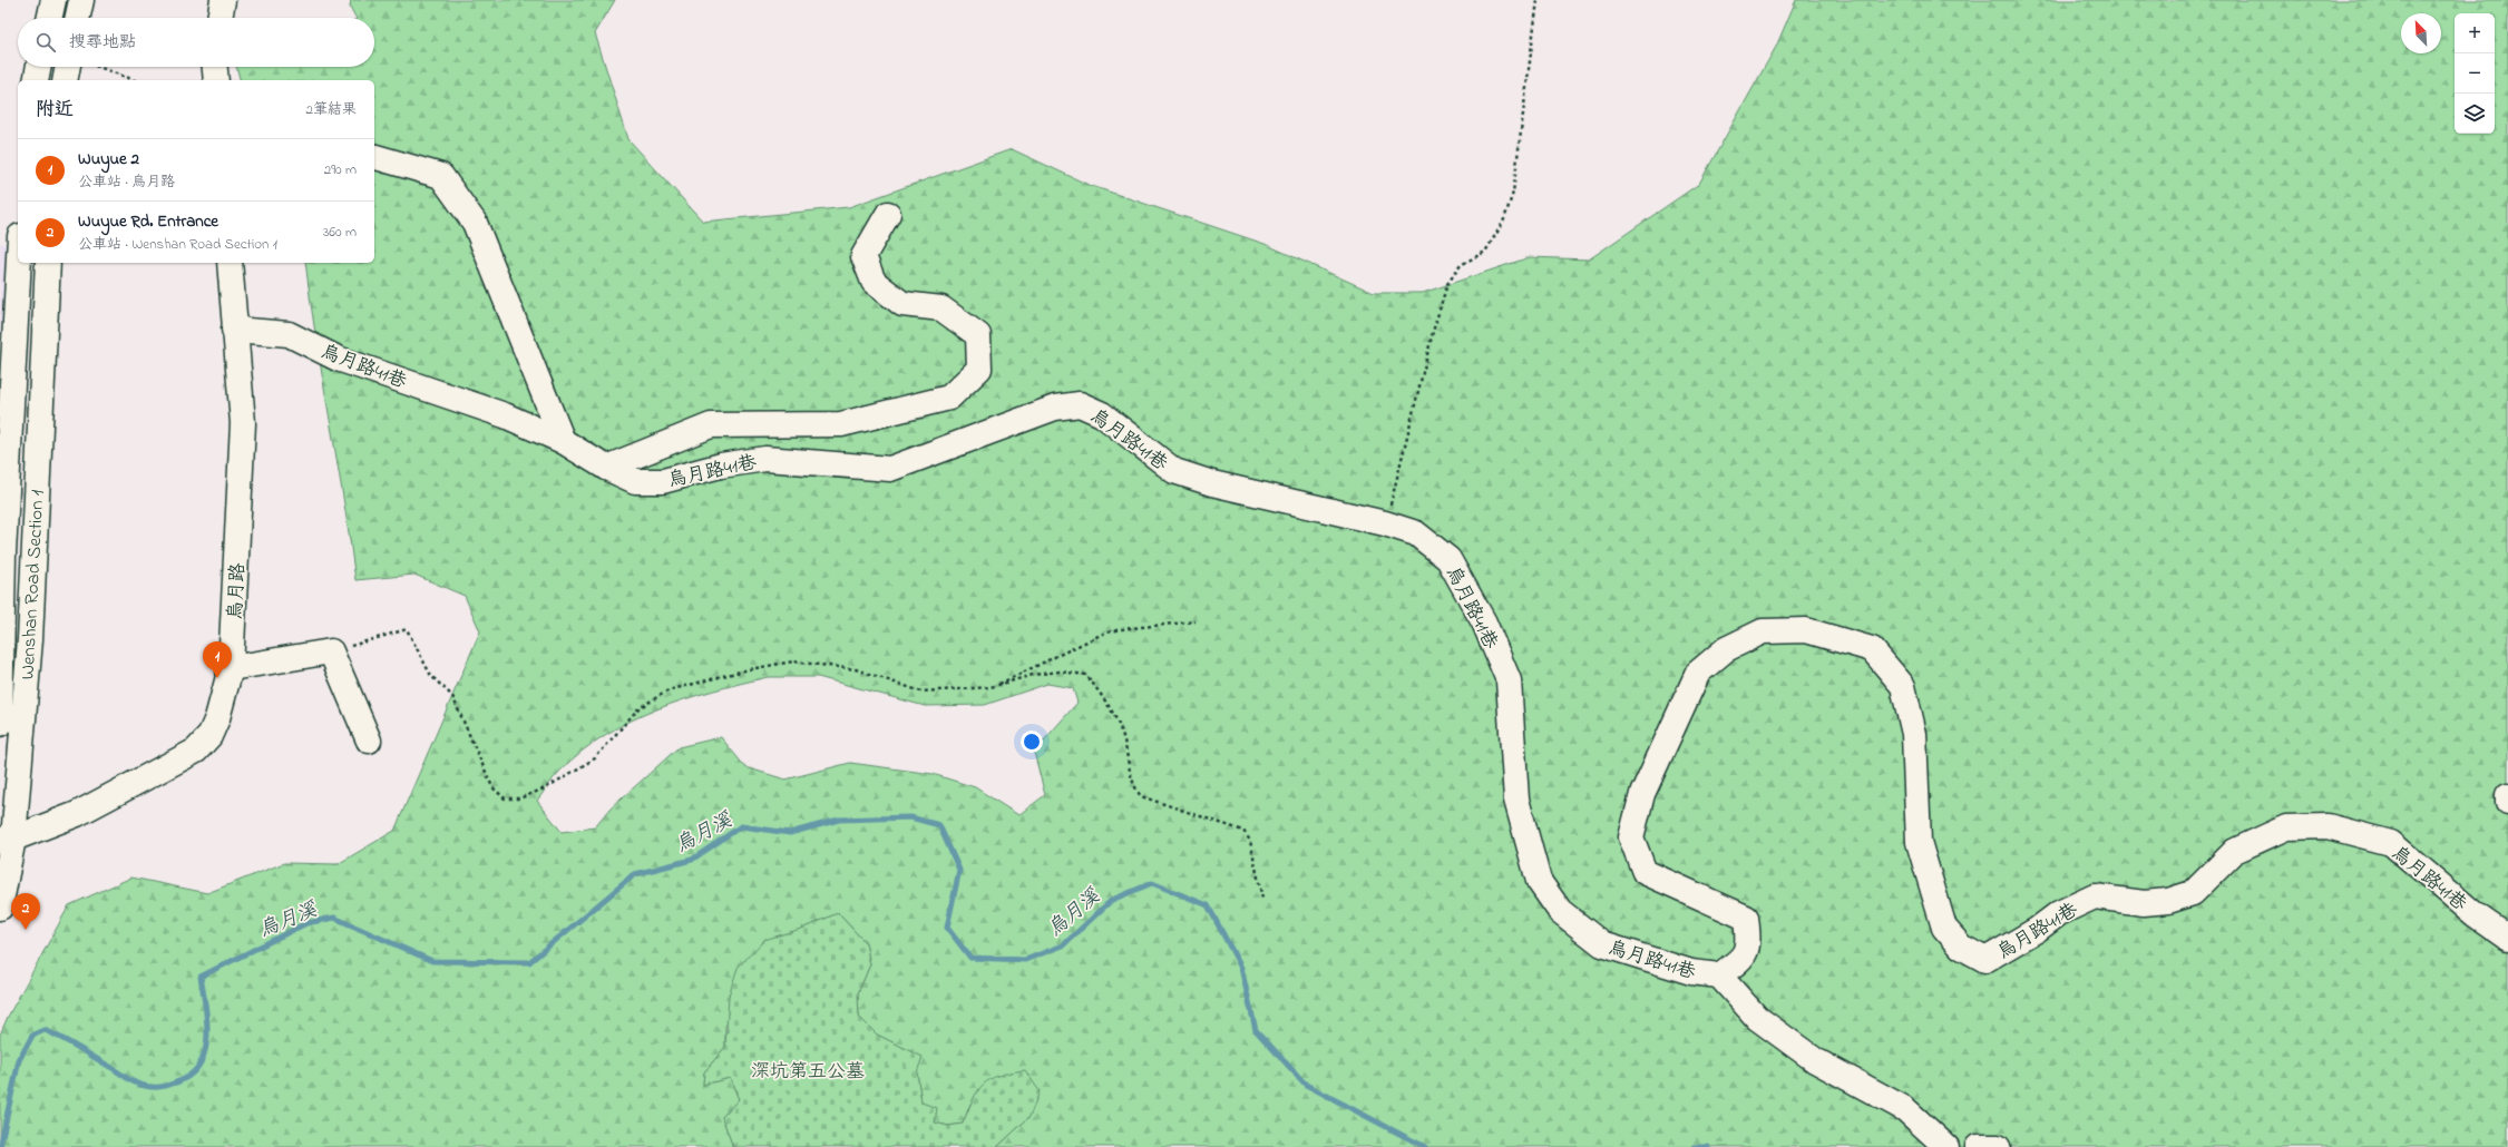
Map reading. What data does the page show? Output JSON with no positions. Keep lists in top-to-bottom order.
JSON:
{
  "streets": {
    "street": ["烏月路41巷", "Wenshan Road Section 1", "烏月路"]
  },
  "crossings": [
    ["烏月路41巷", "烏月路"],
    ["Wenshan Road Section 1", "烏月路"]
  ],
  "water": ["烏月溪"],
  "parks": ["深坑第五公墓"],
  "north": "top left",
  "page": {
    "map_buttons": ["+", "−"],
    "search": "搜尋地點",
    "heading": ["附近", "2筆結果"],
    "list": [
      {
        "mark": "1",
        "name": "Wuyue 2",
        "note": "公車站 · 烏月路",
        "value": "290 m"
      },
      {
        "mark": "2",
        "name": "Wuyue Rd. Entrance",
        "note": "公車站 · Wenshan Road Section 1",
        "value": "360 m"
      }
    ],
    "pins": ["1", "2"]
  }
}
